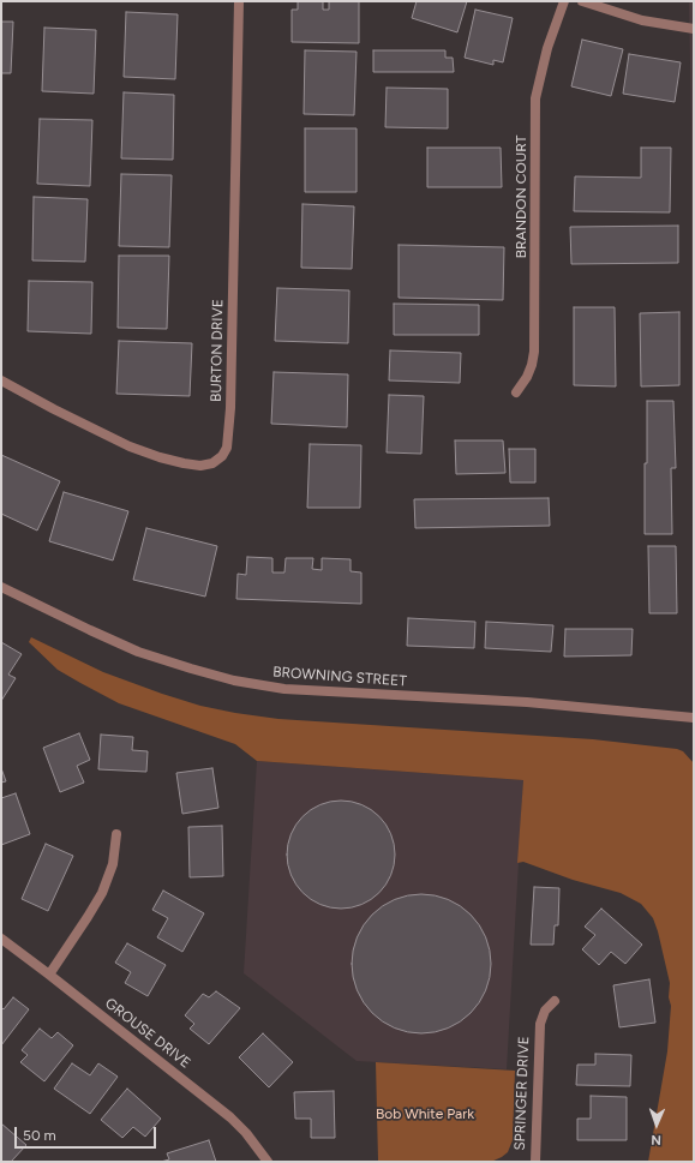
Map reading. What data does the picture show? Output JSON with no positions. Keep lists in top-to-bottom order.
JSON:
{
  "streets": {
    "street": [
      "BRANDON COURT",
      "BURTON DRIVE",
      "BROWNING STREET",
      "GROUSE DRIVE",
      "SPRINGER DRIVE"
    ]
  },
  "parks": ["Bob White Park"],
  "scale_bar": "50 m",
  "north": "bottom"
}
